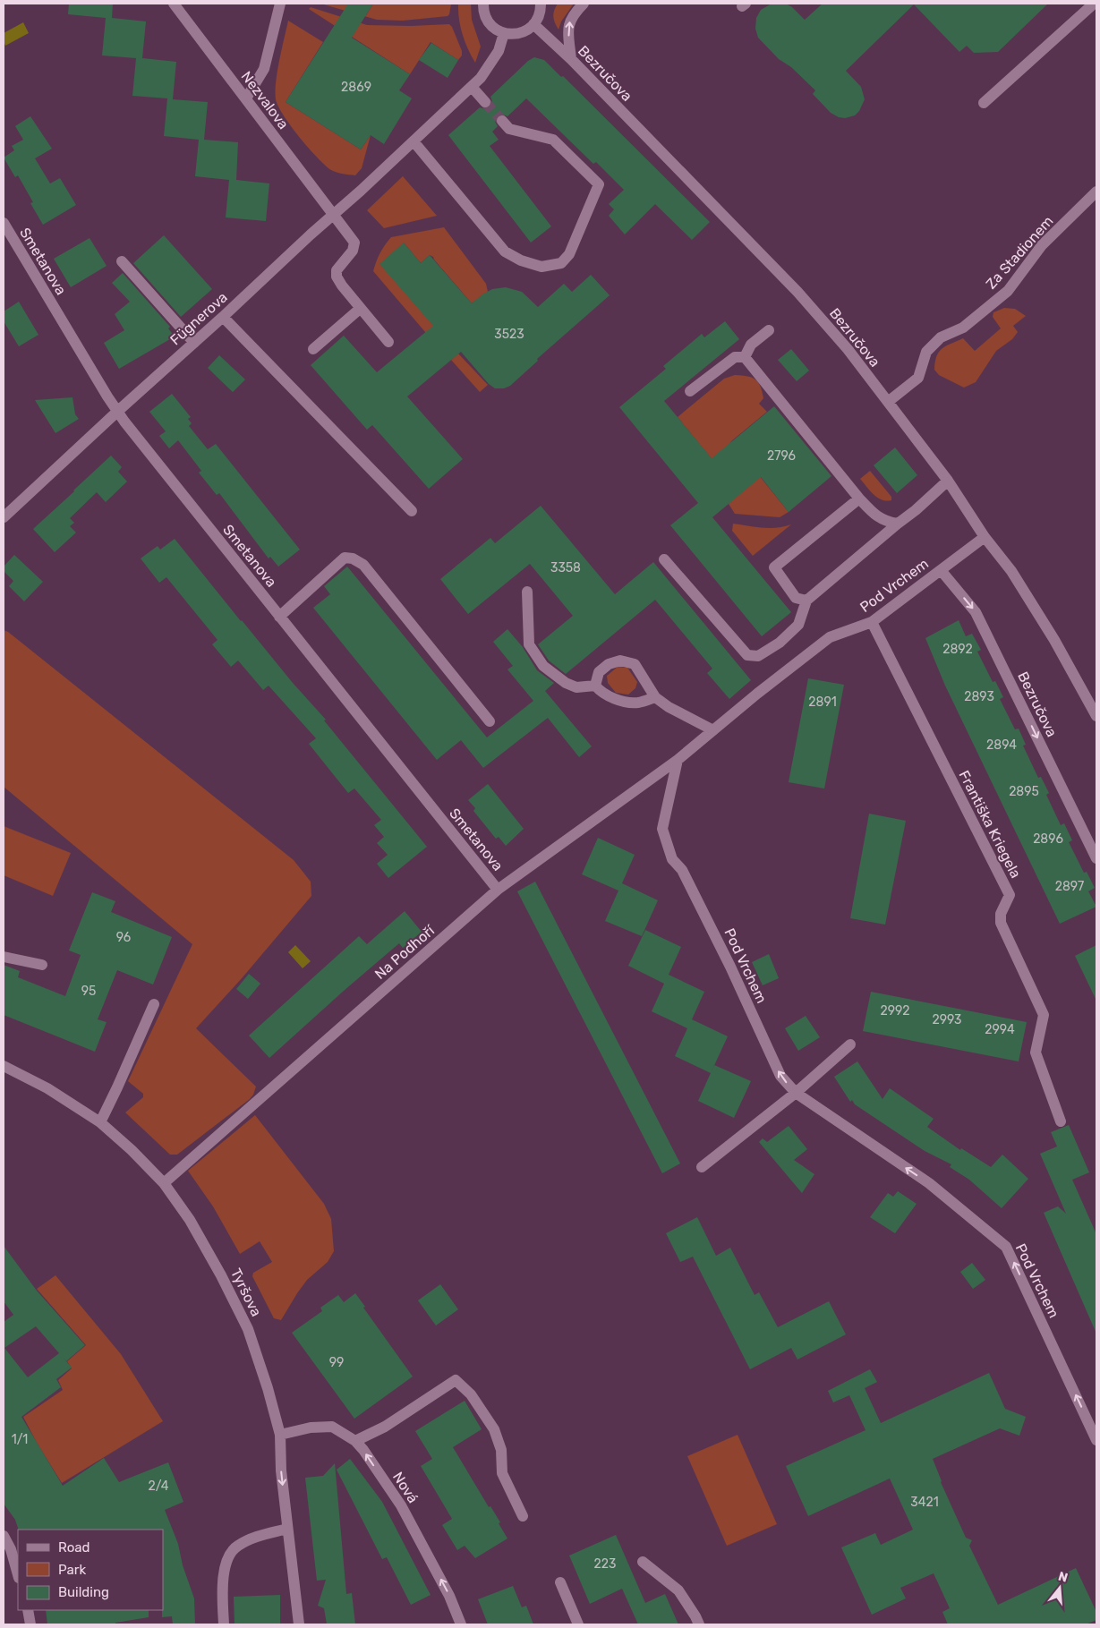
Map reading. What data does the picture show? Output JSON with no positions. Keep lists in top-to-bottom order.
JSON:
{
  "streets": {
    "street": [
      "Bezručova",
      "Nezvalova",
      "Za Stadionem",
      "Smetanova",
      "Fügnerova",
      "Pod Vrchem",
      "Františka Kriegela",
      "Na Podhoří",
      "Tyršova",
      "Nová"
    ]
  },
  "crossings": [
    ["Bezručova", "Za Stadionem"],
    ["Bezručova", "Pod Vrchem"],
    ["Nezvalova", "Fügnerova"],
    ["Smetanova", "Fügnerova"],
    ["Smetanova", "Na Podhoří"],
    ["Pod Vrchem", "Františka Kriegela"],
    ["Pod Vrchem", "Na Podhoří"],
    ["Na Podhoří", "Tyršova"],
    ["Tyršova", "Nová"]
  ],
  "one_way": ["Pod Vrchem", "Nová"],
  "house_numbers": [
    "2869",
    "3523",
    "2796",
    "3358",
    "2892",
    "2893",
    "2891",
    "2894",
    "2895",
    "2896",
    "2897",
    "96",
    "95",
    "2992",
    "2993",
    "2994",
    "99",
    "1/1",
    "2/4",
    "3421",
    "223"
  ],
  "legend": ["Road", "Park", "Building"],
  "north": "top"
}
